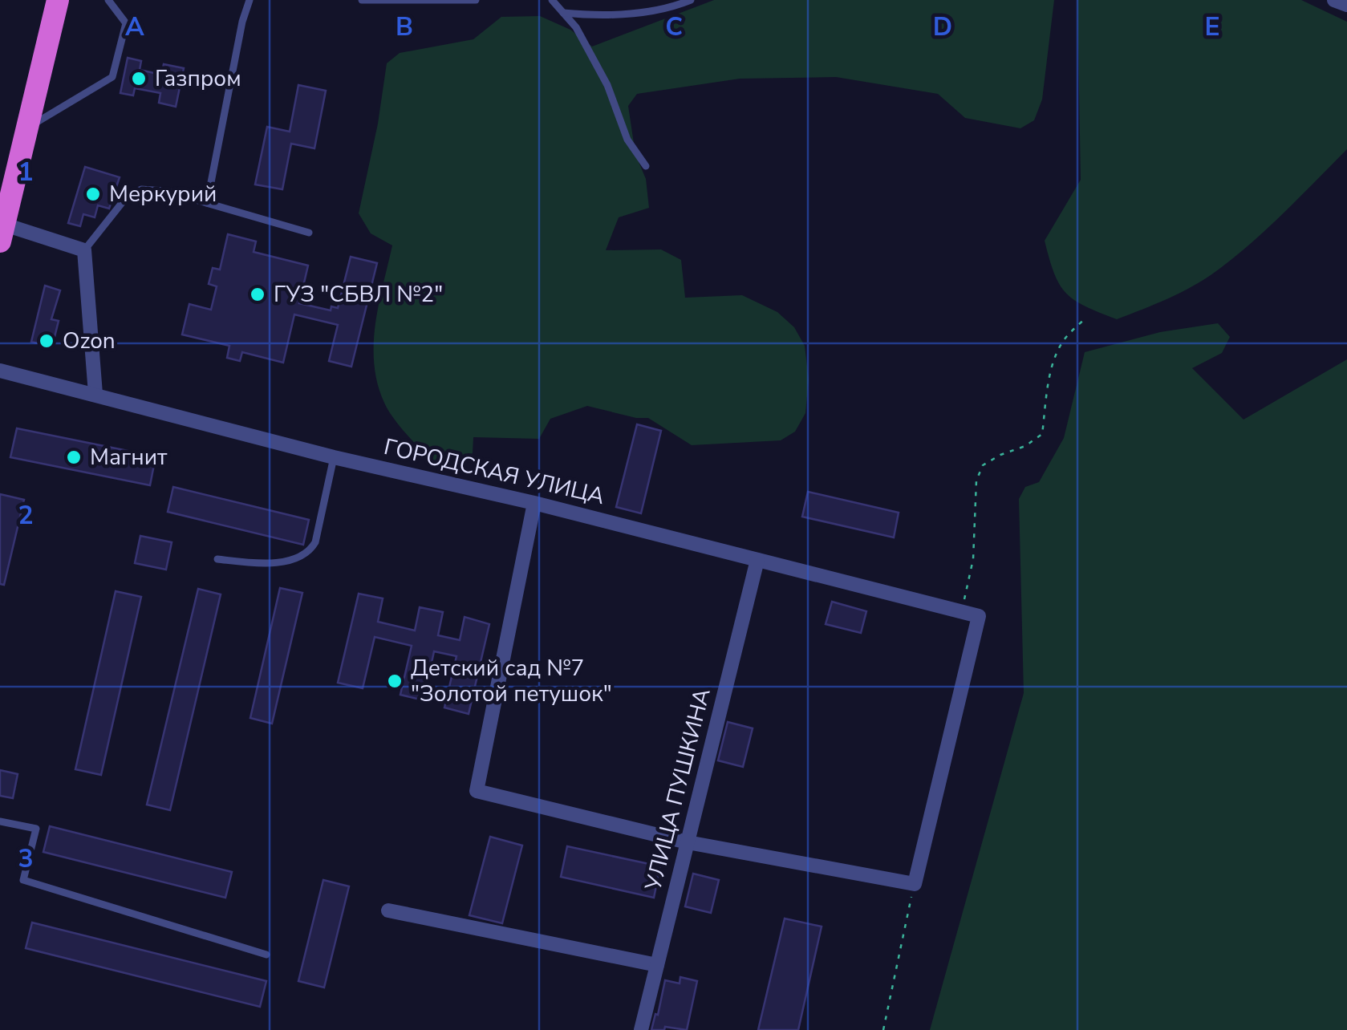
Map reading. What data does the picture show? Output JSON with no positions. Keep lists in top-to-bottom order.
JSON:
{
  "streets": {
    "street": ["ГОРОДСКАЯ УЛИЦА", "УЛИЦА ПУШКИНА"]
  },
  "crossings": [
    ["ГОРОДСКАЯ УЛИЦА", "УЛИЦА ПУШКИНА"]
  ],
  "places": [
    "Газпром",
    "Меркурий",
    "ГУЗ \"СБВЛ №2\"",
    "Ozon",
    "Магнит",
    "Детский сад №7 \"Золотой петушок\""
  ],
  "grid": {
    "columns": [
      "A",
      "B",
      "C",
      "D",
      "E"
    ],
    "rows": ["1", "2", "3"]
  }
}
